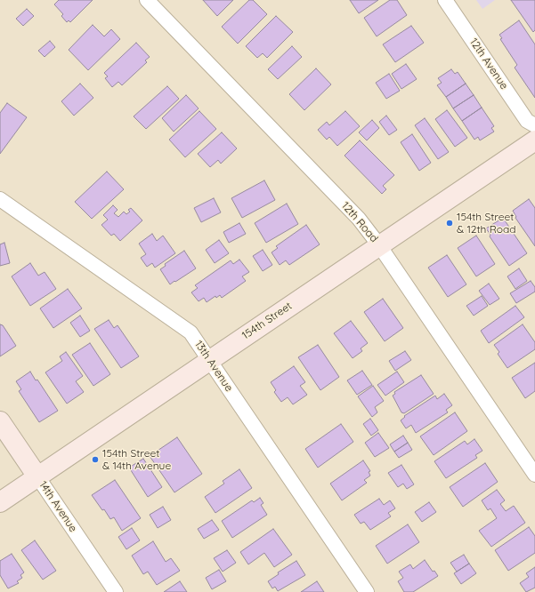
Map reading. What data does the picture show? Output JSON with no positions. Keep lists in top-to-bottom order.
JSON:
{
  "streets": {
    "street": [
      "12th Avenue",
      "12th Road",
      "154th Street",
      "13th Avenue",
      "14th Avenue"
    ]
  },
  "crossings": [
    ["12th Road", "154th Street"],
    ["154th Street", "13th Avenue"],
    ["154th Street", "14th Avenue"]
  ],
  "places": ["154th Street & 12th Road", "154th Street & 14th Avenue"]
}
